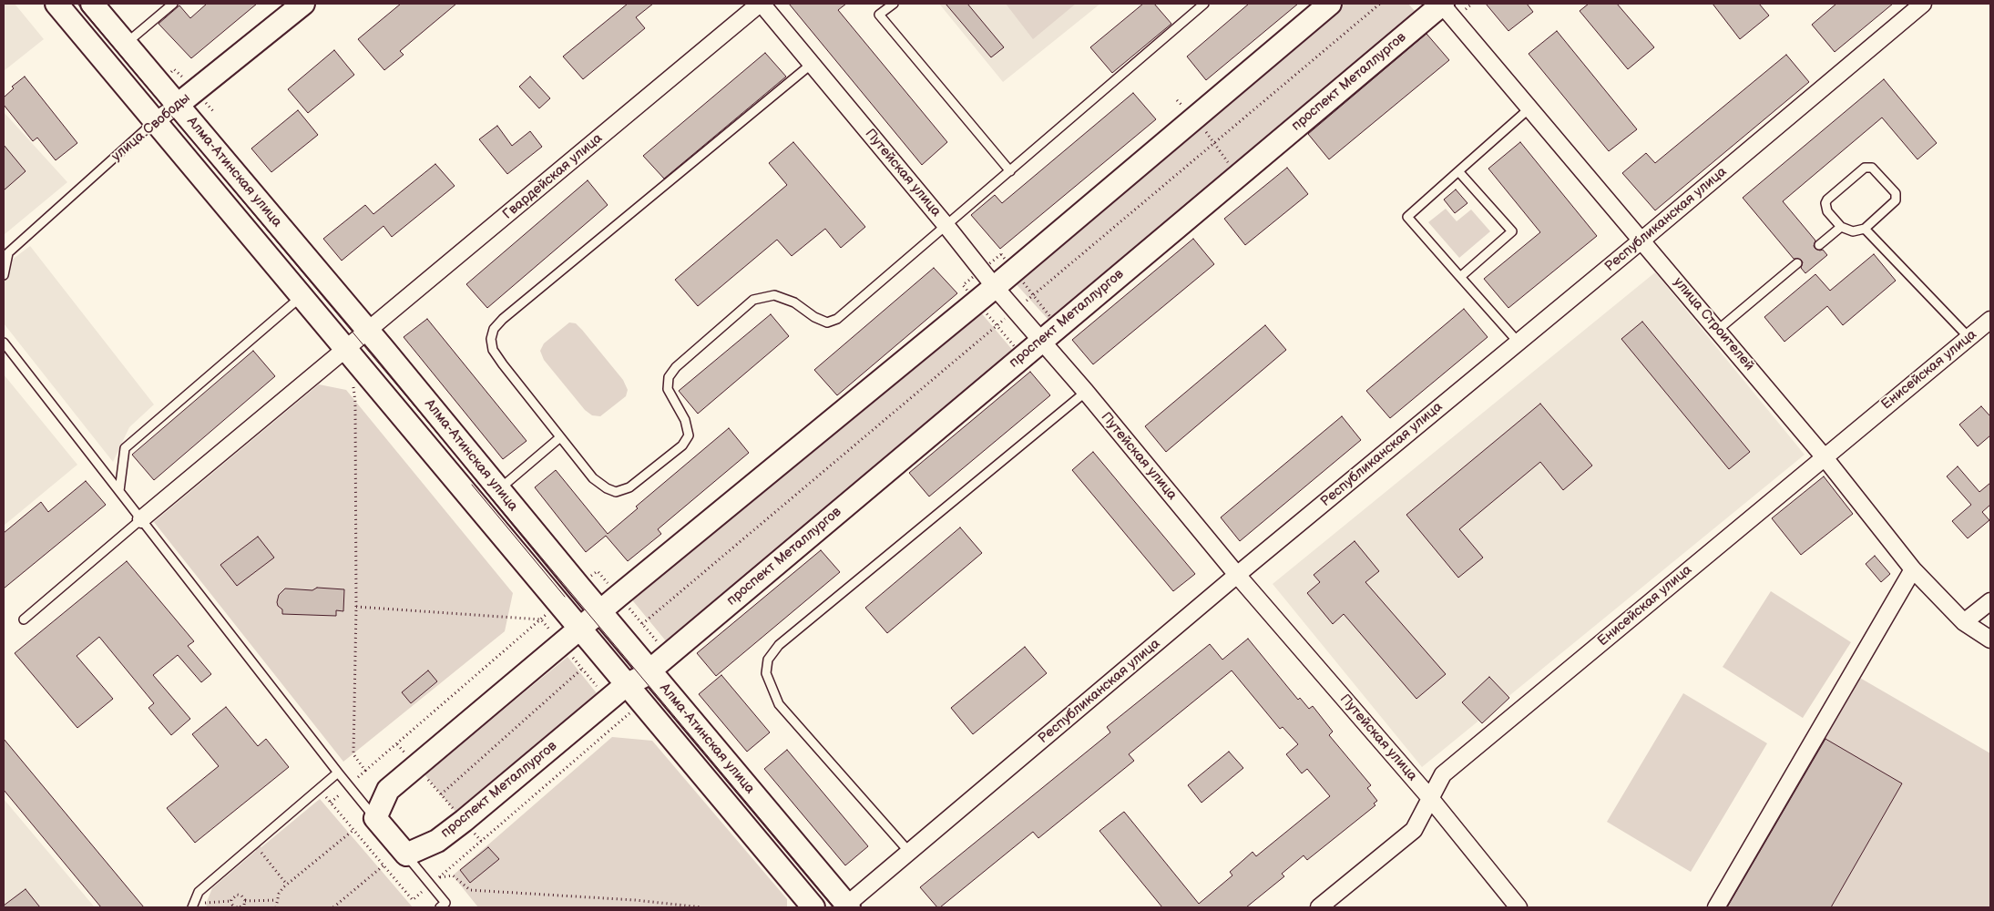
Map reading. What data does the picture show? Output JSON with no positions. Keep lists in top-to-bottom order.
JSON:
{
  "streets": {
    "street": [
      "проспект Металлургов",
      "улица Свободы",
      "Алма-Атинская улица",
      "Путейская улица",
      "Гвардейская улица",
      "Республиканская улица",
      "улица Строителей",
      "Енисейская улица"
    ]
  },
  "crossings": [
    ["проспект Металлургов", "Алма-Атинская улица"],
    ["проспект Металлургов", "Путейская улица"],
    ["проспект Металлургов", "улица Строителей"],
    ["улица Свободы", "Алма-Атинская улица"],
    ["Алма-Атинская улица", "Гвардейская улица"],
    ["Алма-Атинская улица", "Республиканская улица"],
    ["Путейская улица", "Гвардейская улица"],
    ["Путейская улица", "Республиканская улица"],
    ["Путейская улица", "Енисейская улица"],
    ["Республиканская улица", "улица Строителей"],
    ["улица Строителей", "Енисейская улица"]
  ]
}
